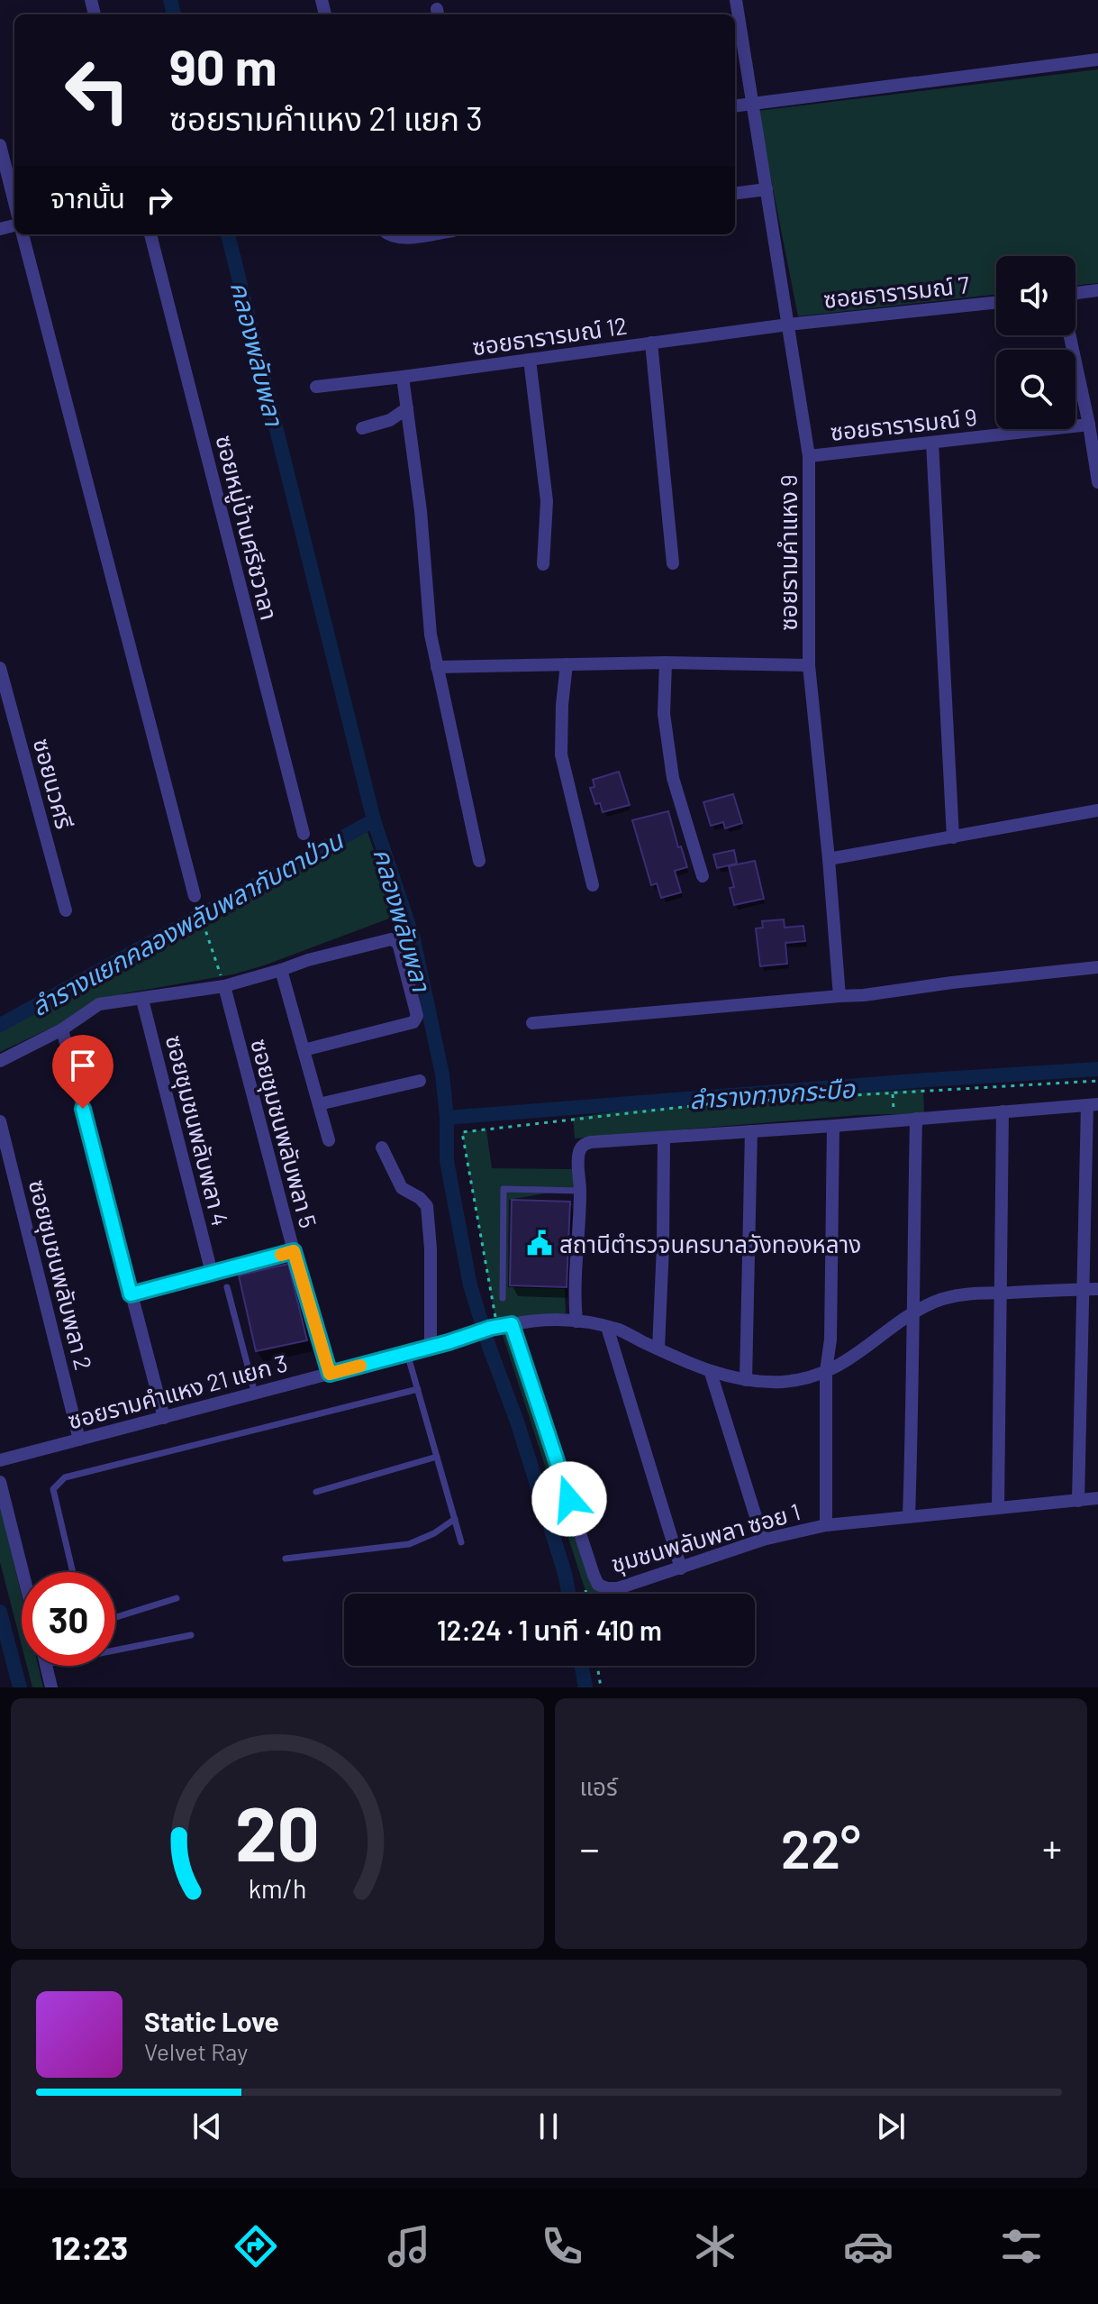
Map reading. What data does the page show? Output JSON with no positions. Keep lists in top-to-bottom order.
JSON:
{
  "streets": {
    "street": [
      "ซอยธารารมณ์ 7",
      "ซอยธารารมณ์ 12",
      "ซอยธารารมณ์ 9",
      "ซอยหมู่บ้านศรีชวาลา",
      "ซอยรามคำแหง 9",
      "ซอยนวศรี",
      "ซอยชุมชนพลับพลา 4",
      "ซอยชุมชนพลับพลา 5",
      "ซอยชุมชนพลับพลา 2",
      "ซอยรามคำแหง 21 แยก 3",
      "ชุมชนพลับพลา ซอย 1"
    ]
  },
  "crossings": [
    ["ซอยธารารมณ์ 7", "ซอยธารารมณ์ 12"],
    ["ซอยธารารมณ์ 7", "ซอยรามคำแหง 9"],
    ["ซอยธารารมณ์ 12", "ซอยรามคำแหง 9"],
    ["ซอยธารารมณ์ 9", "ซอยรามคำแหง 9"],
    ["ซอยชุมชนพลับพลา 5", "ซอยรามคำแหง 21 แยก 3"],
    ["ซอยชุมชนพลับพลา 2", "ซอยรามคำแหง 21 แยก 3"],
    ["ซอยรามคำแหง 21 แยก 3", "ชุมชนพลับพลา ซอย 1"]
  ],
  "water": ["คลองพลับพลา", "ลำรางแยกคลองพลับพลากับตาป่วน", "ลำรางทางกระบือ"],
  "places": {
    "public building": ["สถานีตำรวจนครบาลวังทองหลาง"]
  },
  "page": {
    "turn": ["90 m", "ซอยรามคำแหง 21 แยก 3"],
    "then": "จากนั้น",
    "limit": "30",
    "trip": "12:24 · 1 นาที · 410 m",
    "tile": "แอร์",
    "heat": ["−", "22°", "+"],
    "song": ["Static Love", "Velvet Ray"],
    "tabs": "12:23",
    "gauge": ["20", "km/h"]
  }
}
